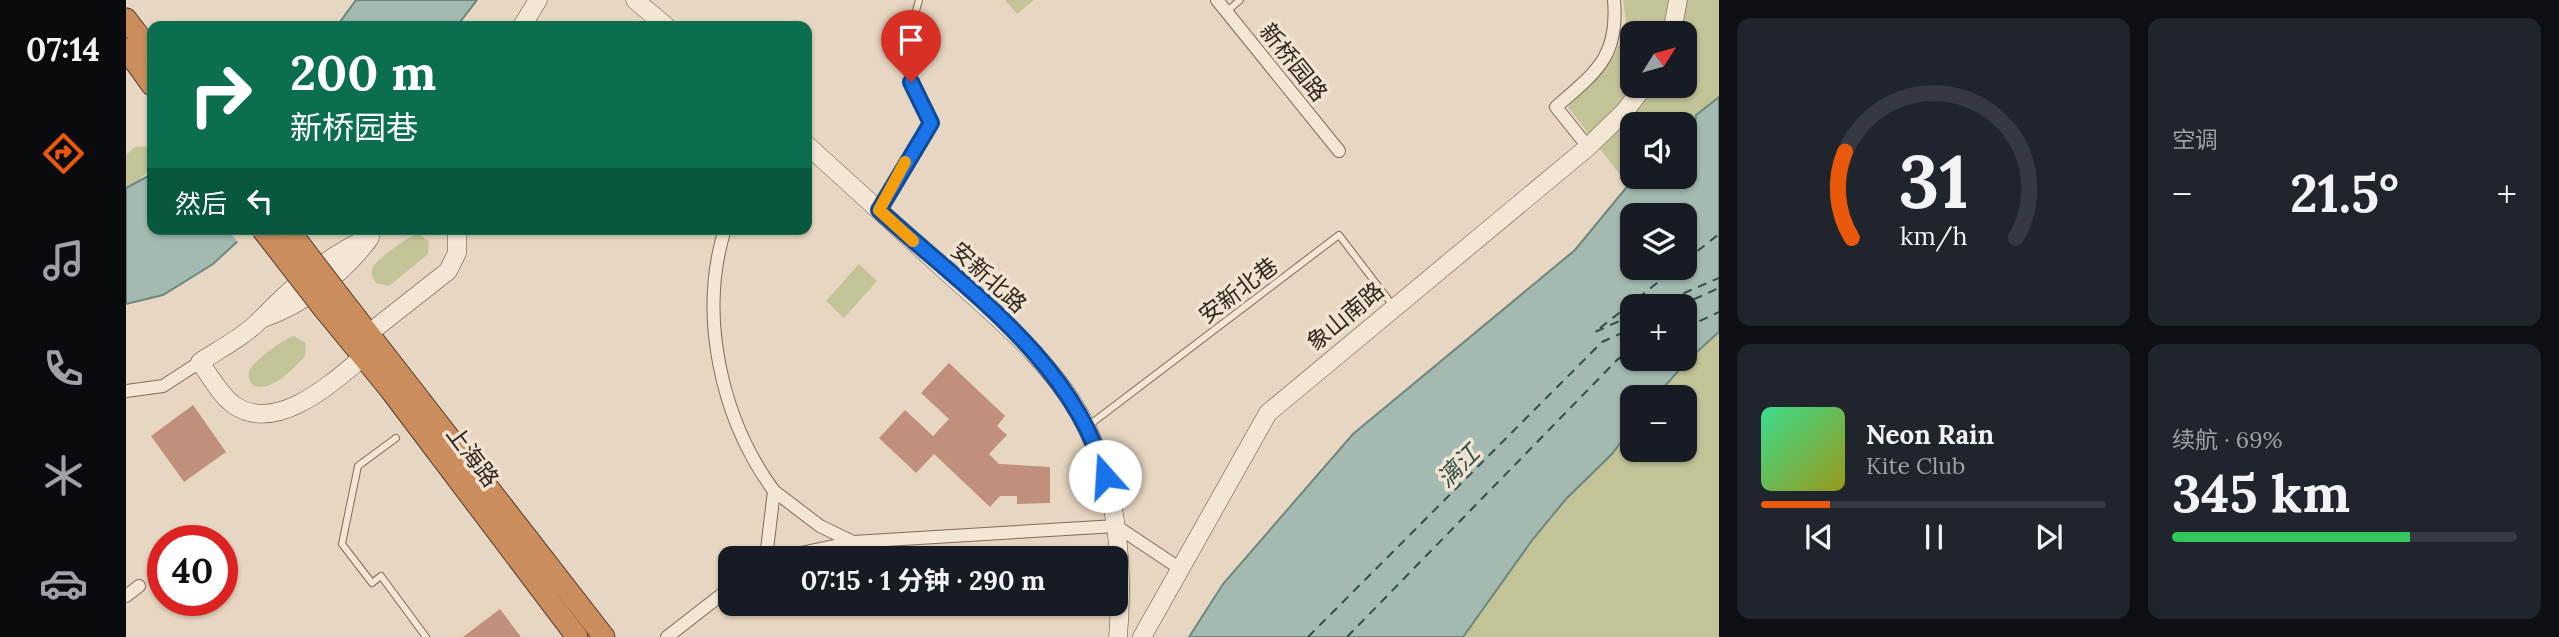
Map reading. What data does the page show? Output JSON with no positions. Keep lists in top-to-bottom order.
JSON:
{
  "streets": {
    "highway": ["上海路"],
    "street": ["新桥园路", "安新北路", "象山南路"],
    "lane": ["安新北巷"]
  },
  "crossings": [
    ["安新北路", "安新北巷"],
    ["安新北巷", "象山南路"]
  ],
  "water": ["漓江"],
  "north": "top right",
  "page": {
    "tabs": "07:14",
    "tile": [
      "空调",
      ["续航 · 69%", "345 km"]
    ],
    "map_buttons": ["+", "−"],
    "turn": ["200 m", "新桥园巷"],
    "heat": ["−", "21.5°", "+"],
    "then": "然后",
    "song": ["Neon Rain", "Kite Club"],
    "limit": "40",
    "trip": "07:15 · 1 分钟 · 290 m",
    "gauge": ["31", "km/h"]
  }
}
